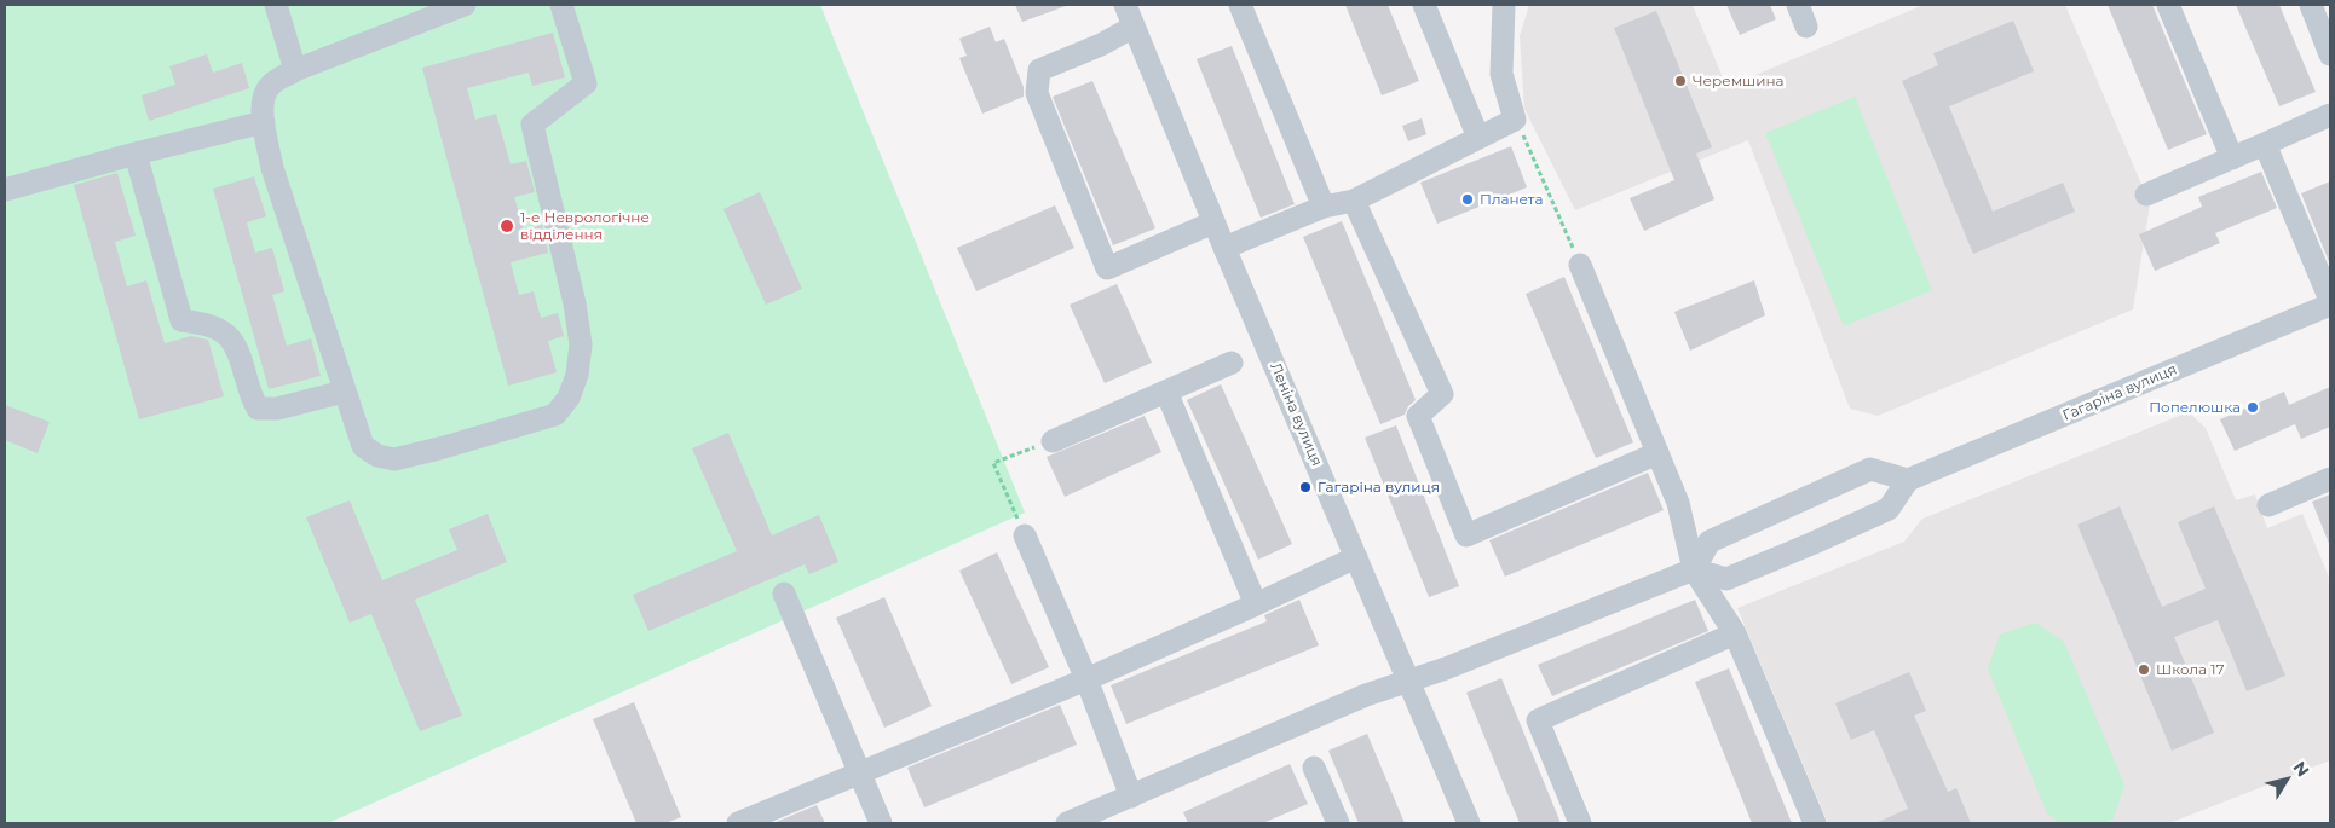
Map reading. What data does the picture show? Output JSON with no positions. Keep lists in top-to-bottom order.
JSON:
{
  "streets": {
    "street": ["Гагаріна вулиця", "Леніна вулиця"]
  },
  "places": [
    "Черемшина",
    "Планета",
    "1-е Неврологічне відділення",
    "Попелюшка",
    "Гагаріна вулиця",
    "Школа 17"
  ],
  "north": "top right"
}
